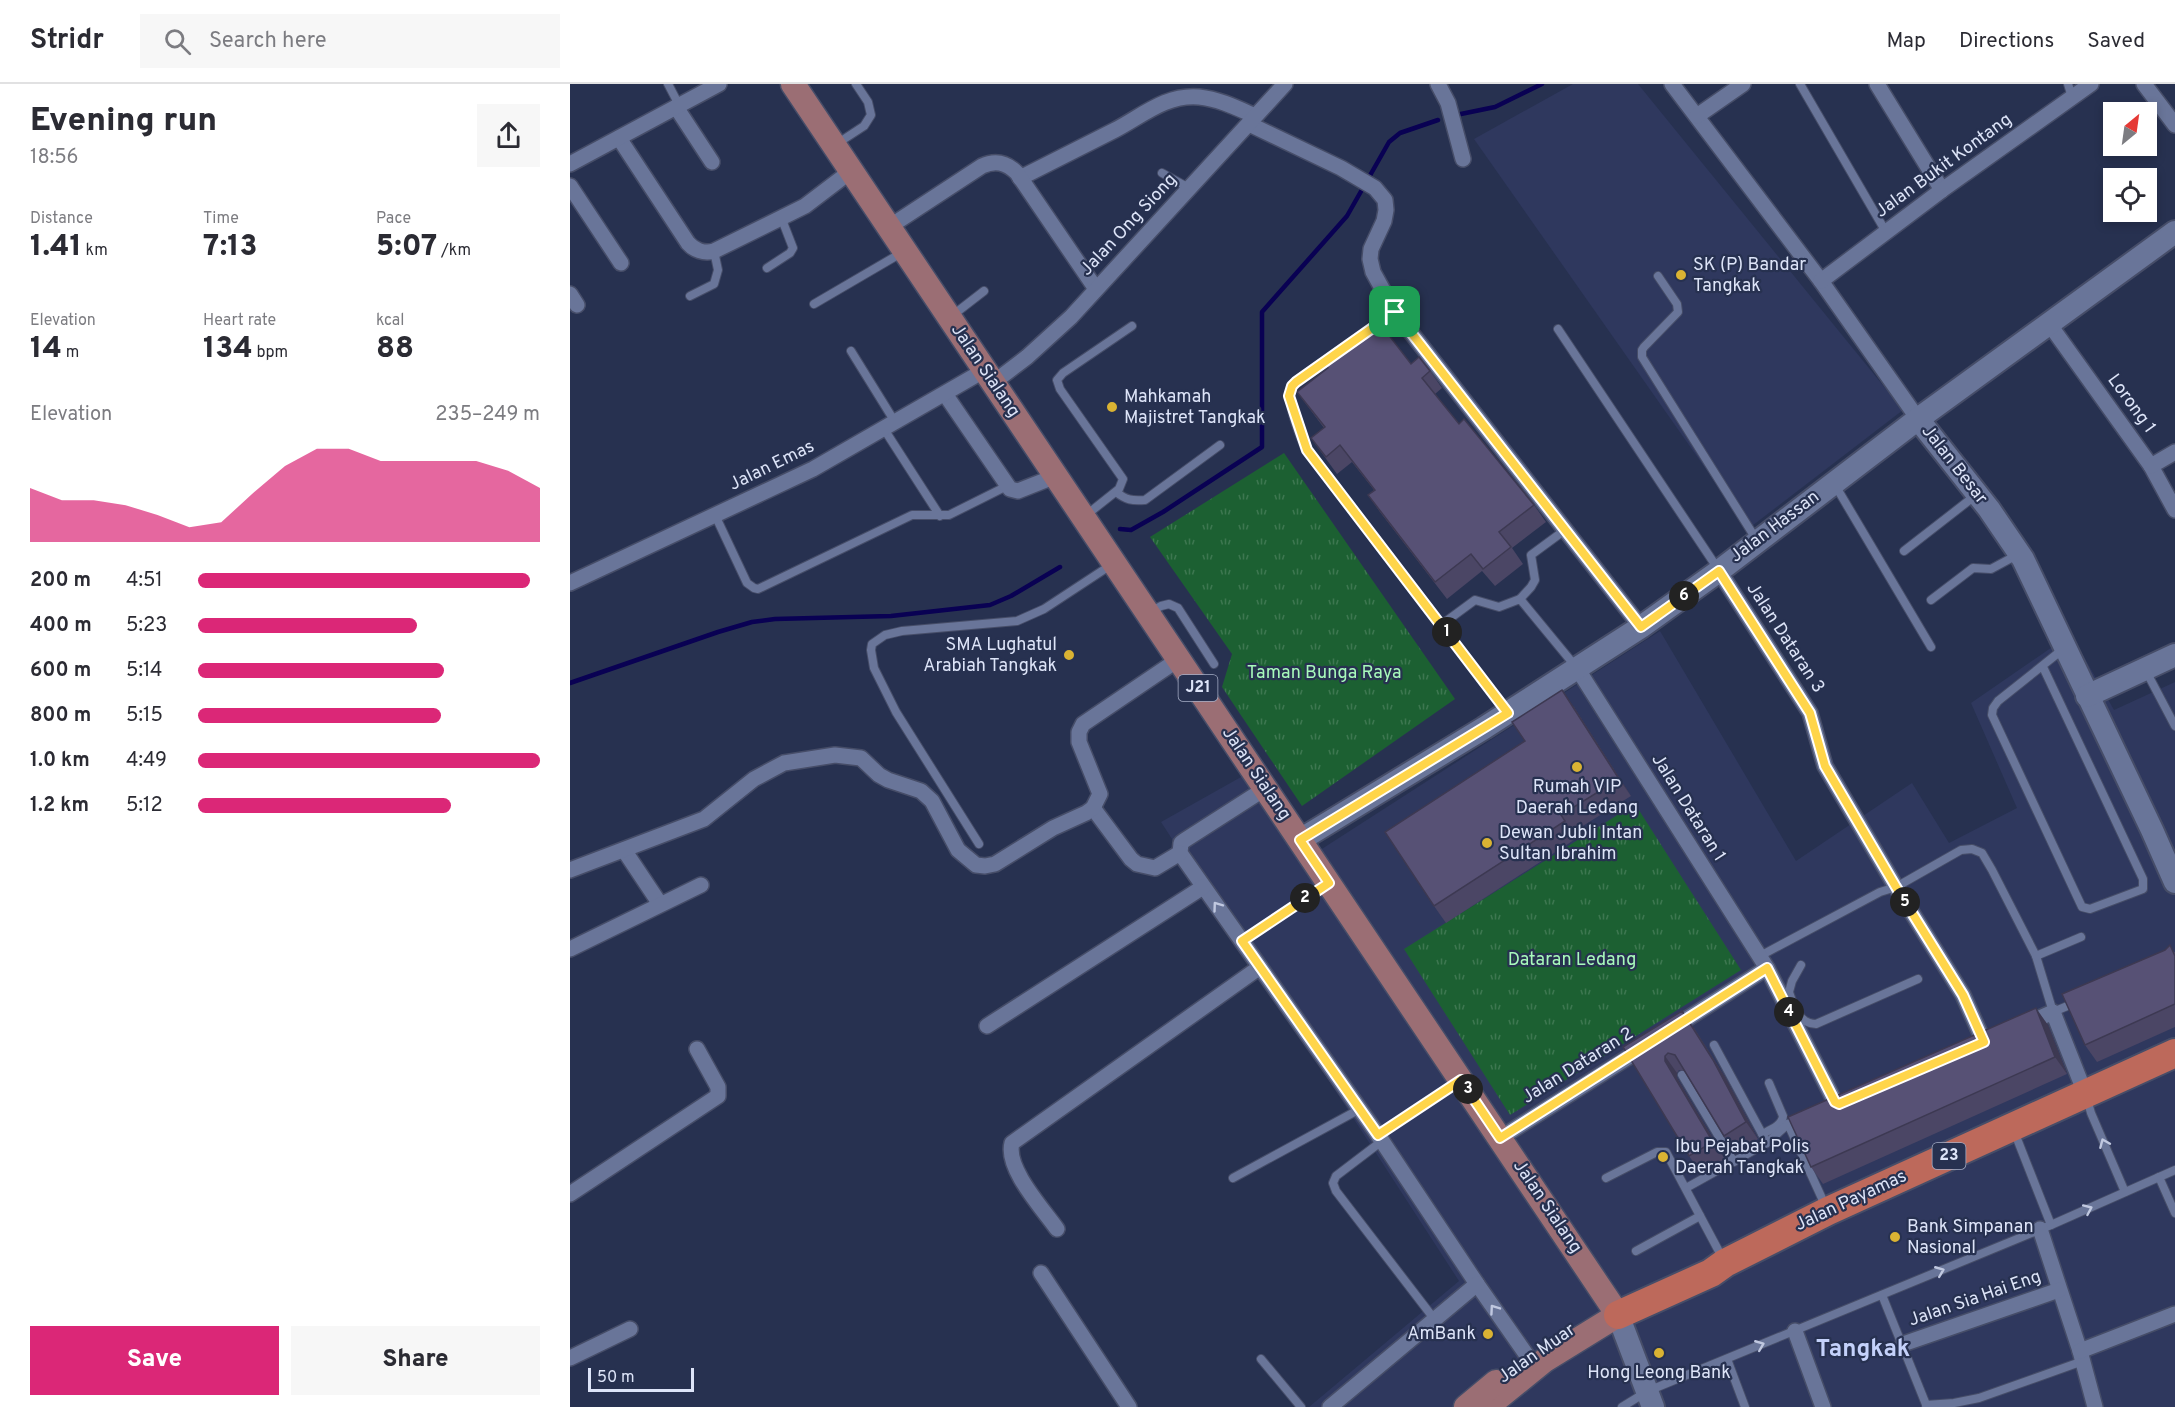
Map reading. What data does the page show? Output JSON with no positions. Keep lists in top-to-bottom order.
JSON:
{
  "streets": {
    "highway": ["23", "Jalan Payamas"],
    "main road": ["Jalan Sialang", "J21", "Jalan Muar"],
    "street": [
      "Jalan Bukit Kontang",
      "Jalan Ong Siong",
      "Lorong 1",
      "Jalan Besar",
      "Jalan Emas",
      "Jalan Hassan",
      "Jalan Dataran 3",
      "Jalan Dataran 1",
      "Jalan Dataran 2",
      "Jalan Sia Hai Eng"
    ]
  },
  "crossings": [
    ["Jalan Bukit Kontang", "Jalan Besar"],
    ["Jalan Ong Siong", "Jalan Sialang"],
    ["Jalan Ong Siong", "Jalan Emas"],
    ["Jalan Sialang", "Jalan Emas"],
    ["Jalan Sialang", "Jalan Hassan"],
    ["Jalan Sialang", "Jalan Dataran 2"],
    ["Jalan Sialang", "Jalan Payamas"],
    ["Jalan Sialang", "Jalan Muar"],
    ["Lorong 1", "Jalan Hassan"],
    ["Jalan Besar", "Jalan Hassan"],
    ["Jalan Hassan", "Jalan Dataran 3"],
    ["Jalan Hassan", "Jalan Dataran 1"],
    ["Jalan Dataran 1", "Jalan Dataran 2"],
    ["Jalan Payamas", "Jalan Muar"]
  ],
  "districts": ["Tangkak"],
  "parks": ["Taman Bunga Raya", "Dataran Ledang"],
  "places": [
    "SK (P) Bandar Tangkak",
    "Mahkamah Majistret Tangkak",
    "SMA Lughatul Arabiah Tangkak",
    "Rumah VIP Daerah Ledang",
    "Dewan Jubli Intan Sultan Ibrahim",
    "Ibu Pejabat Polis Daerah Tangkak",
    "Bank Simpanan Nasional",
    "AmBank",
    "Hong Leong Bank"
  ],
  "scale_bar": "50 m",
  "north": "top right",
  "page": {
    "header": "Stridr",
    "search": "Search here",
    "nav": ["Map", "Directions", "Saved"],
    "heading": ["Evening run", "18:56"],
    "stats": [
      ["Distance", "1.41 km"],
      ["Time", "7:13"],
      ["Pace", "5:07 /km"],
      ["Elevation", "14 m"],
      ["Heart rate", "134 bpm"],
      ["kcal", "88"]
    ],
    "chart": ["Elevation", "235–249 m"],
    "list": [
      {
        "name": "200 m",
        "note": "4:51"
      },
      {
        "name": "400 m",
        "note": "5:23"
      },
      {
        "name": "600 m",
        "note": "5:14"
      },
      {
        "name": "800 m",
        "note": "5:15"
      },
      {
        "name": "1.0 km",
        "note": "4:49"
      },
      {
        "name": "1.2 km",
        "note": "5:12"
      }
    ],
    "pins": [
      "6",
      "1",
      "2",
      "5",
      "4",
      "3"
    ],
    "buttons": ["Save", "Share"],
    "scale": "50 m"
  }
}
